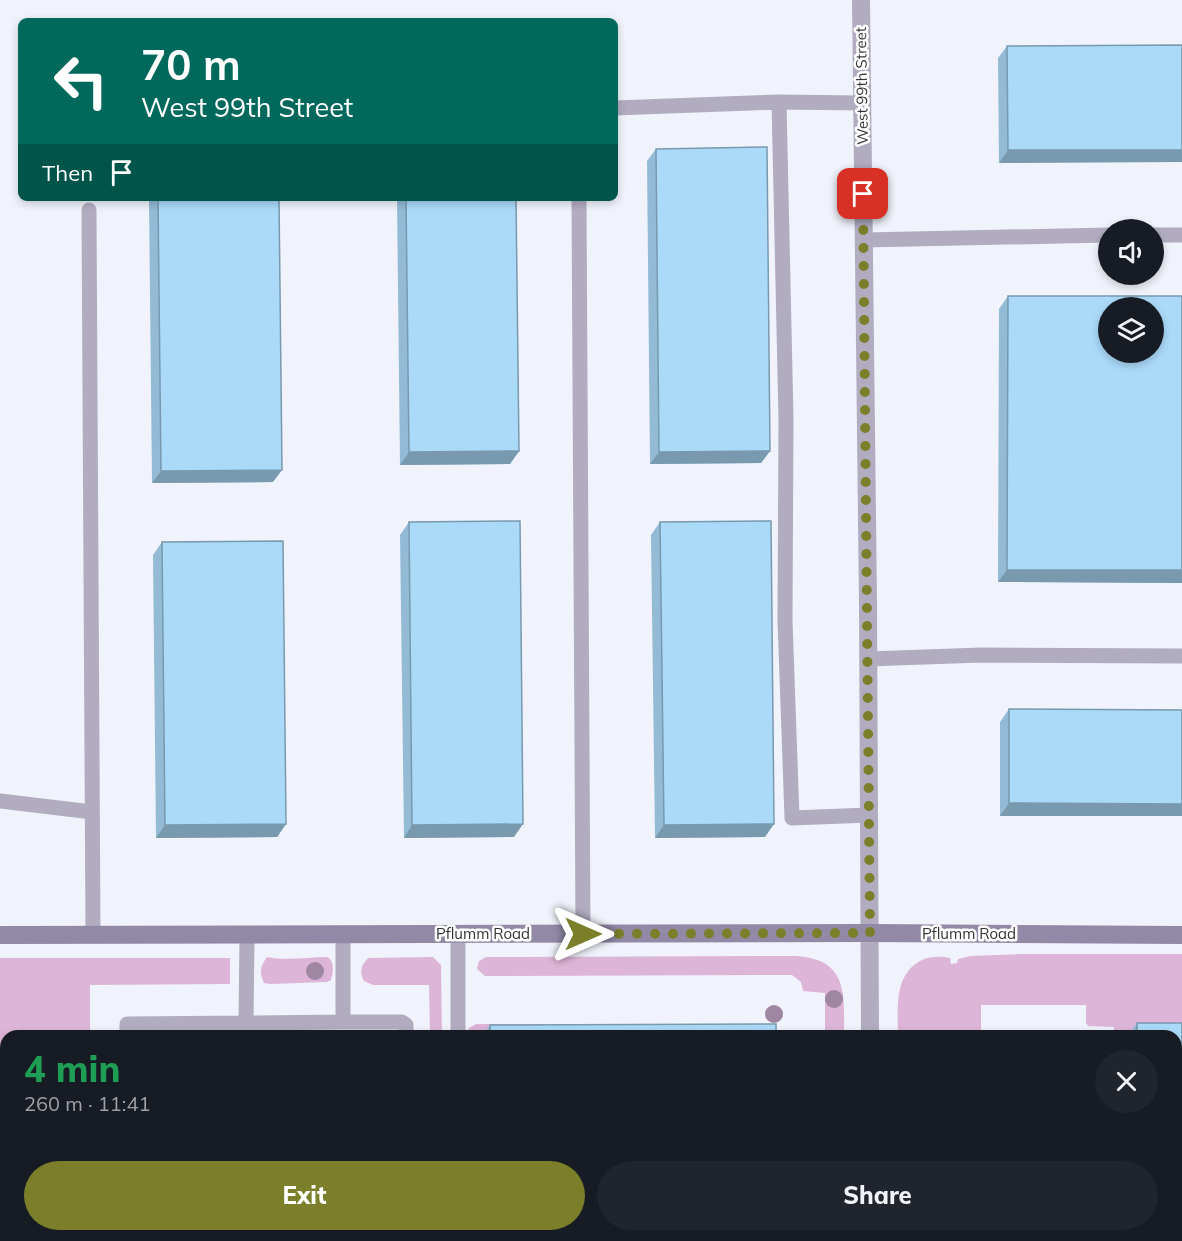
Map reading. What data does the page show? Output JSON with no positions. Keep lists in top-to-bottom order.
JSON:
{
  "streets": {
    "main road": ["Pflumm Road"],
    "street": ["West 99th Street"]
  },
  "crossings": [
    ["West 99th Street", "Pflumm Road"]
  ],
  "page": {
    "turn": ["70 m", "West 99th Street"],
    "then": "Then",
    "heading": ["4 min", "260 m · 11:41"],
    "buttons": ["Exit", "Share"]
  }
}
